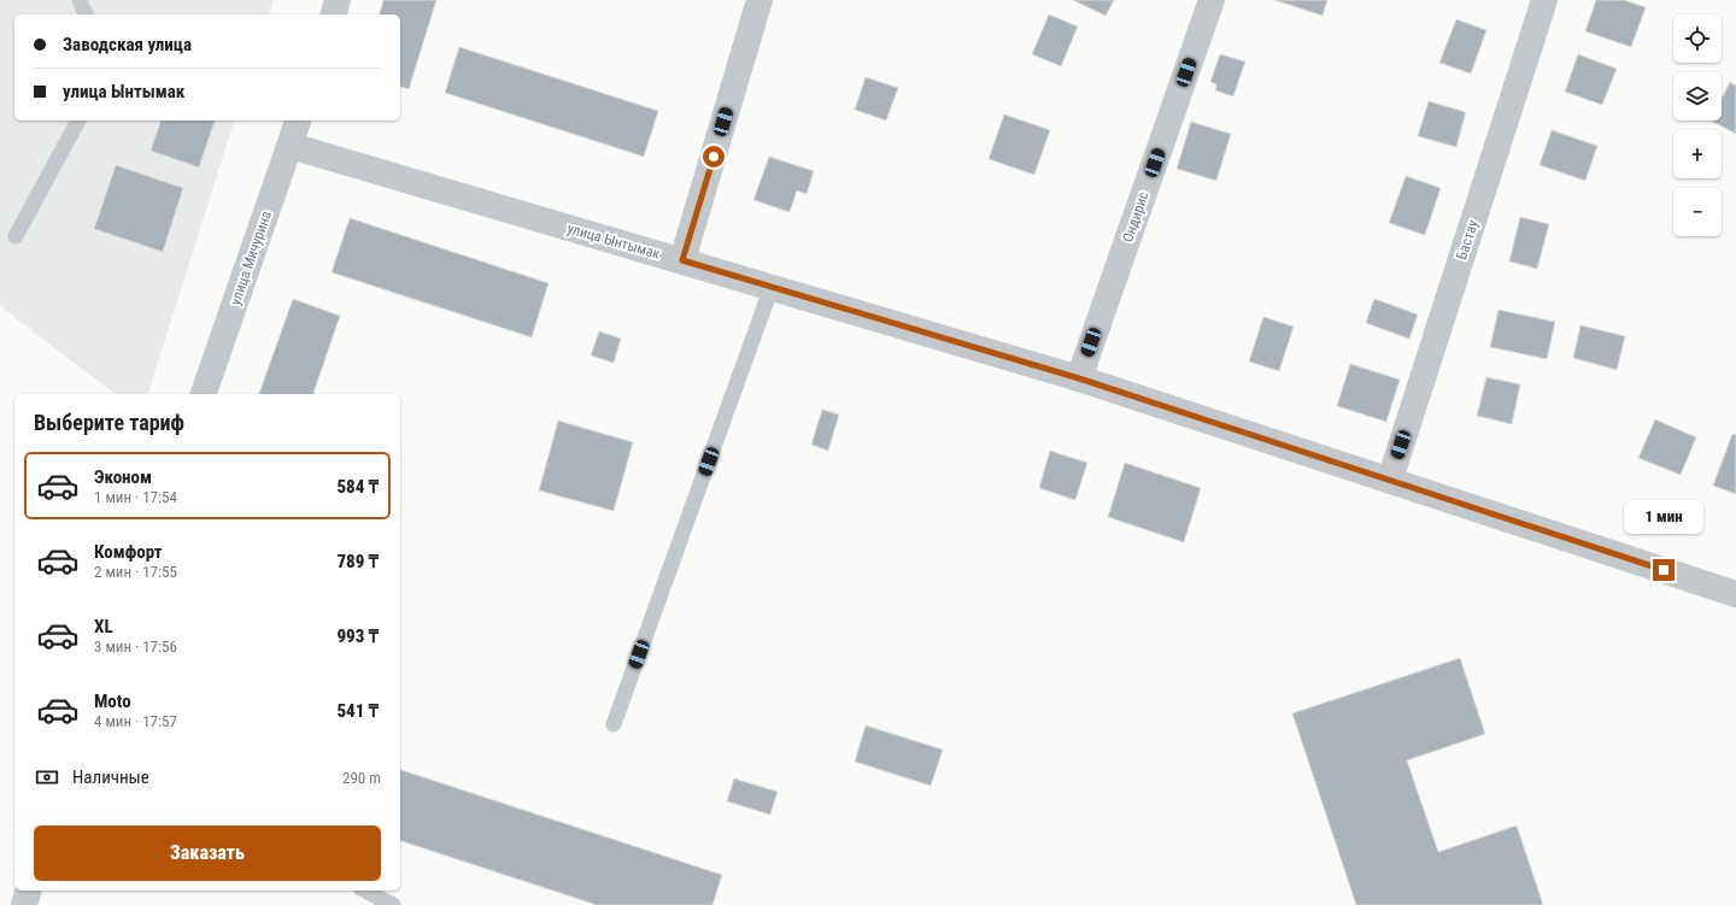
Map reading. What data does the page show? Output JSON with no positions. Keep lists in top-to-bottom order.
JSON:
{
  "streets": {
    "street": [
      "Ондирис",
      "Бастау",
      "улица Ынтымак",
      "улица Мичурина"
    ]
  },
  "crossings": [
    ["Ондирис", "улица Ынтымак"],
    ["Бастау", "улица Ынтымак"],
    ["улица Ынтымак", "улица Мичурина"]
  ],
  "page": {
    "map_buttons": ["+", "−"],
    "banner": ["Заводская улица", "улица Ынтымак"],
    "heading": "Выберите тариф",
    "list": [
      {
        "name": "Эконом",
        "note": "1 мин · 17:54",
        "value": "584 ₸"
      },
      {
        "name": "Комфорт",
        "note": "2 мин · 17:55",
        "value": "789 ₸"
      },
      {
        "name": "XL",
        "note": "3 мин · 17:56",
        "value": "993 ₸"
      },
      {
        "name": "Moto",
        "note": "4 мин · 17:57",
        "value": "541 ₸"
      }
    ],
    "bubble": "1 мин",
    "pay": ["Наличные", "290 m"],
    "buttons": "Заказать"
  }
}
